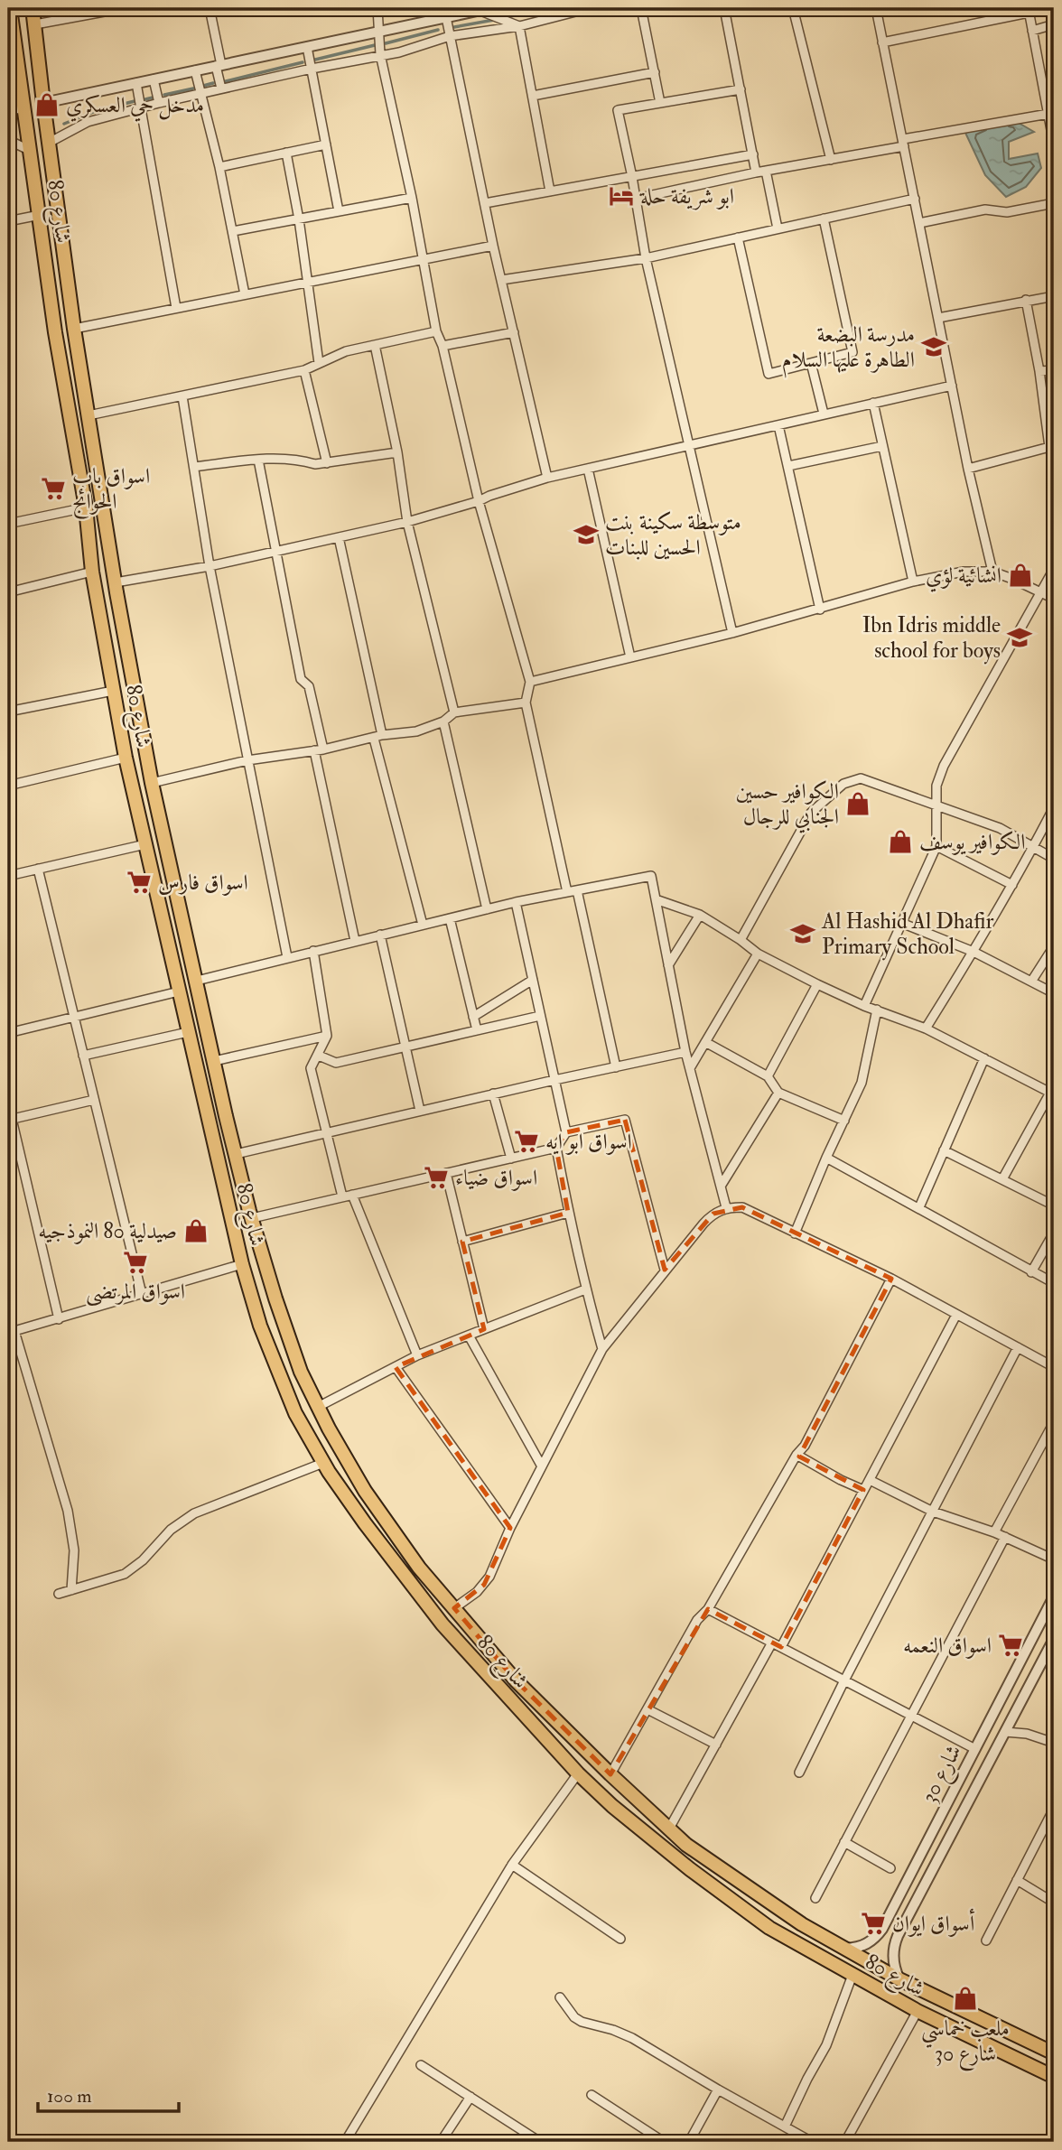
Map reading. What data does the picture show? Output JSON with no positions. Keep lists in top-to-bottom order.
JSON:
{
  "streets": {
    "main road": ["شارع 80"],
    "street": ["شارع 30"]
  },
  "places": {
    "shop": [
      "مدخل حي العسكري",
      "انشائية لؤي",
      "الكوافير حسين الجنابي للرجال",
      "الكوافير يوسف",
      "صيدلية 80 النموذجيه",
      "ملعب خماسي شارع 30"
    ],
    "hotel": ["ابو شريفة حلة"],
    "school or university": [
      "مدرسة البضعة الطاهرة عليها السلام",
      "متوسطة سكينة بنت الحسين للبنات",
      "Ibn Idris middle school for boys",
      "Al Hashid Al Dhafir Primary School"
    ],
    "supermarket": [
      "اسواق باب الحوائج",
      "اسواق فارس",
      "اسواق ابو ايه",
      "اسواق ضياء",
      "اسواق المرتضى",
      "اسواق النعمه",
      "أسواق ايوان"
    ]
  },
  "scale_bar": "100 m"
}
